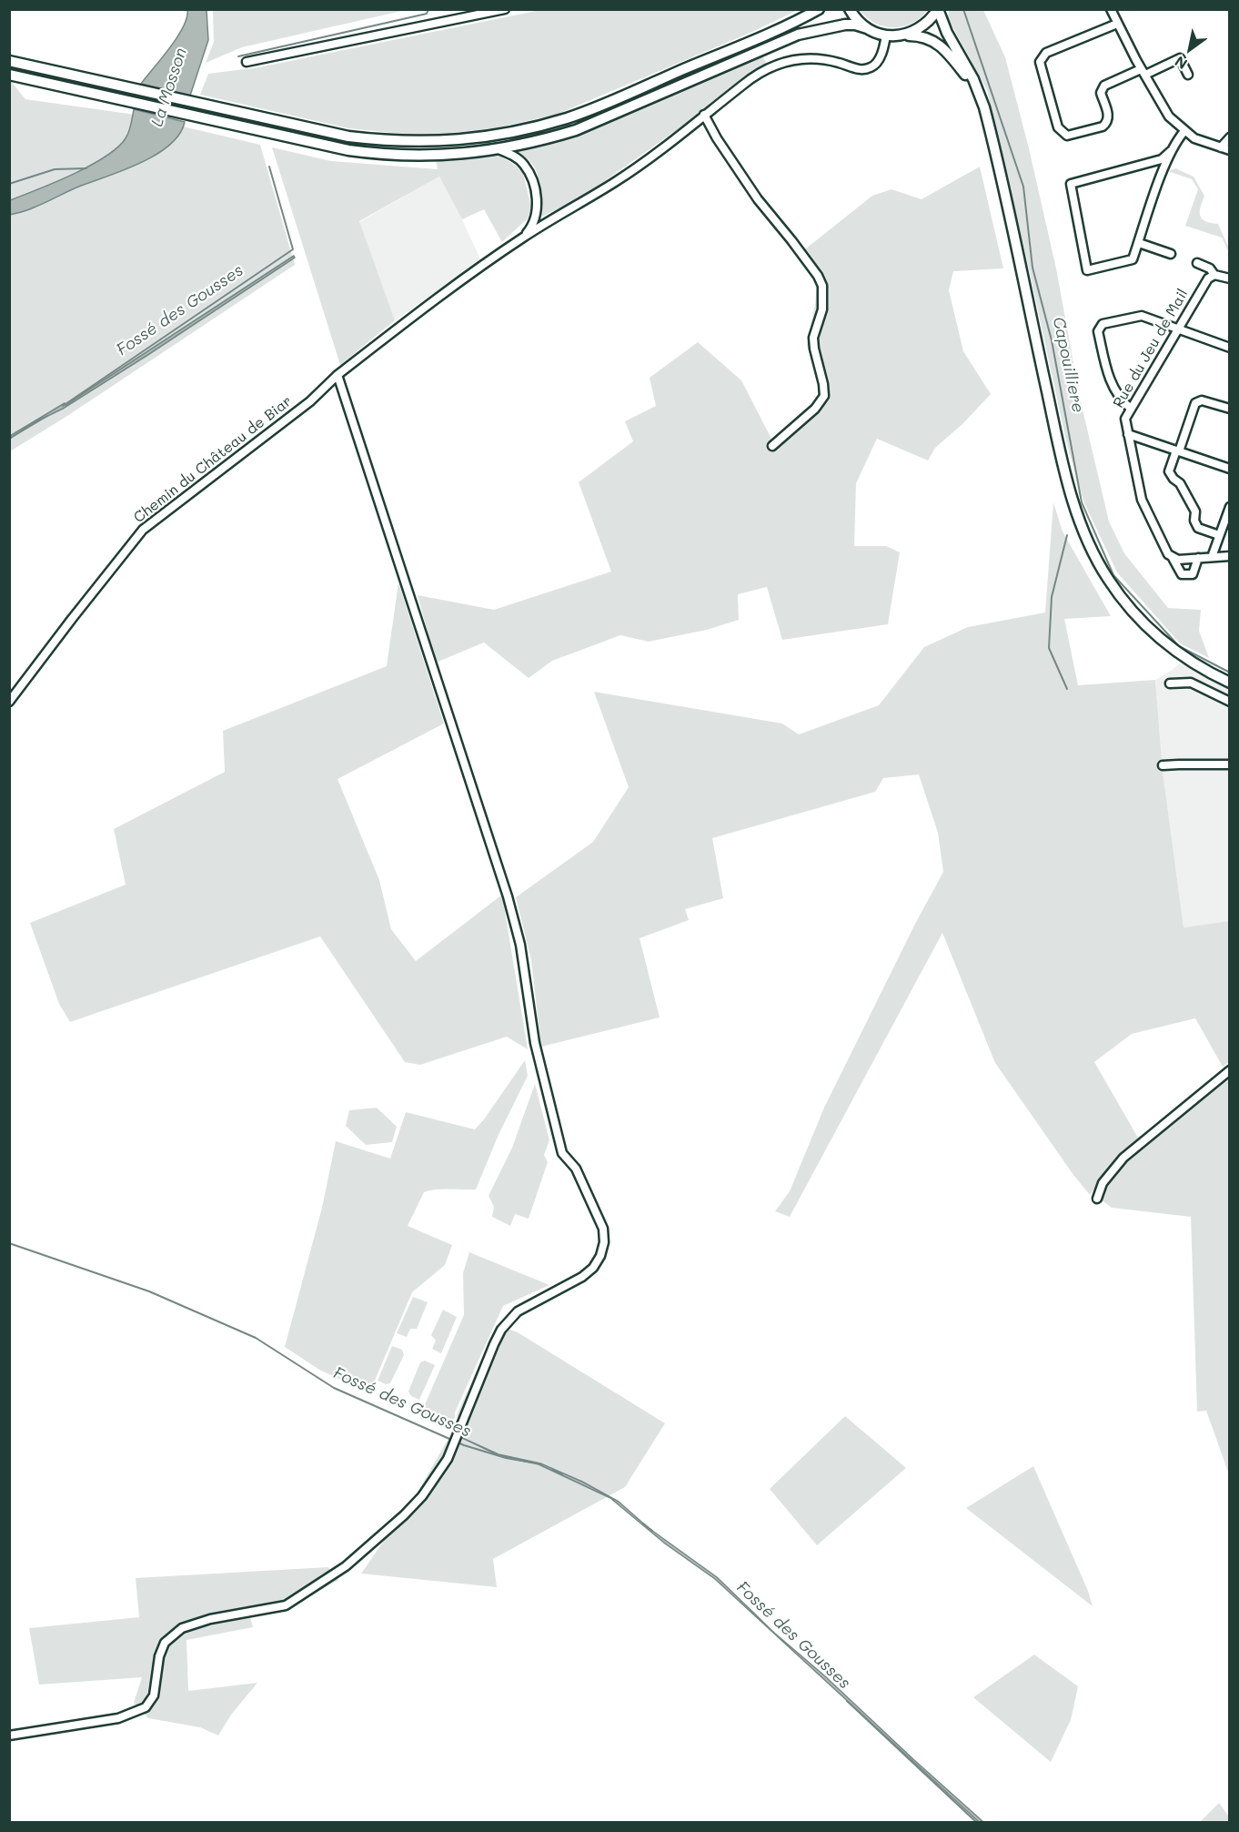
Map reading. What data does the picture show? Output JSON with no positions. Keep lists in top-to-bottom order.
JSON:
{
  "streets": {
    "street": ["Rue du Jeu de Mail", "Chemin du Château de Biar"]
  },
  "water": ["La Mosson", "Fossé des Gousses", "Capouilliere"],
  "north": "bottom left"
}
